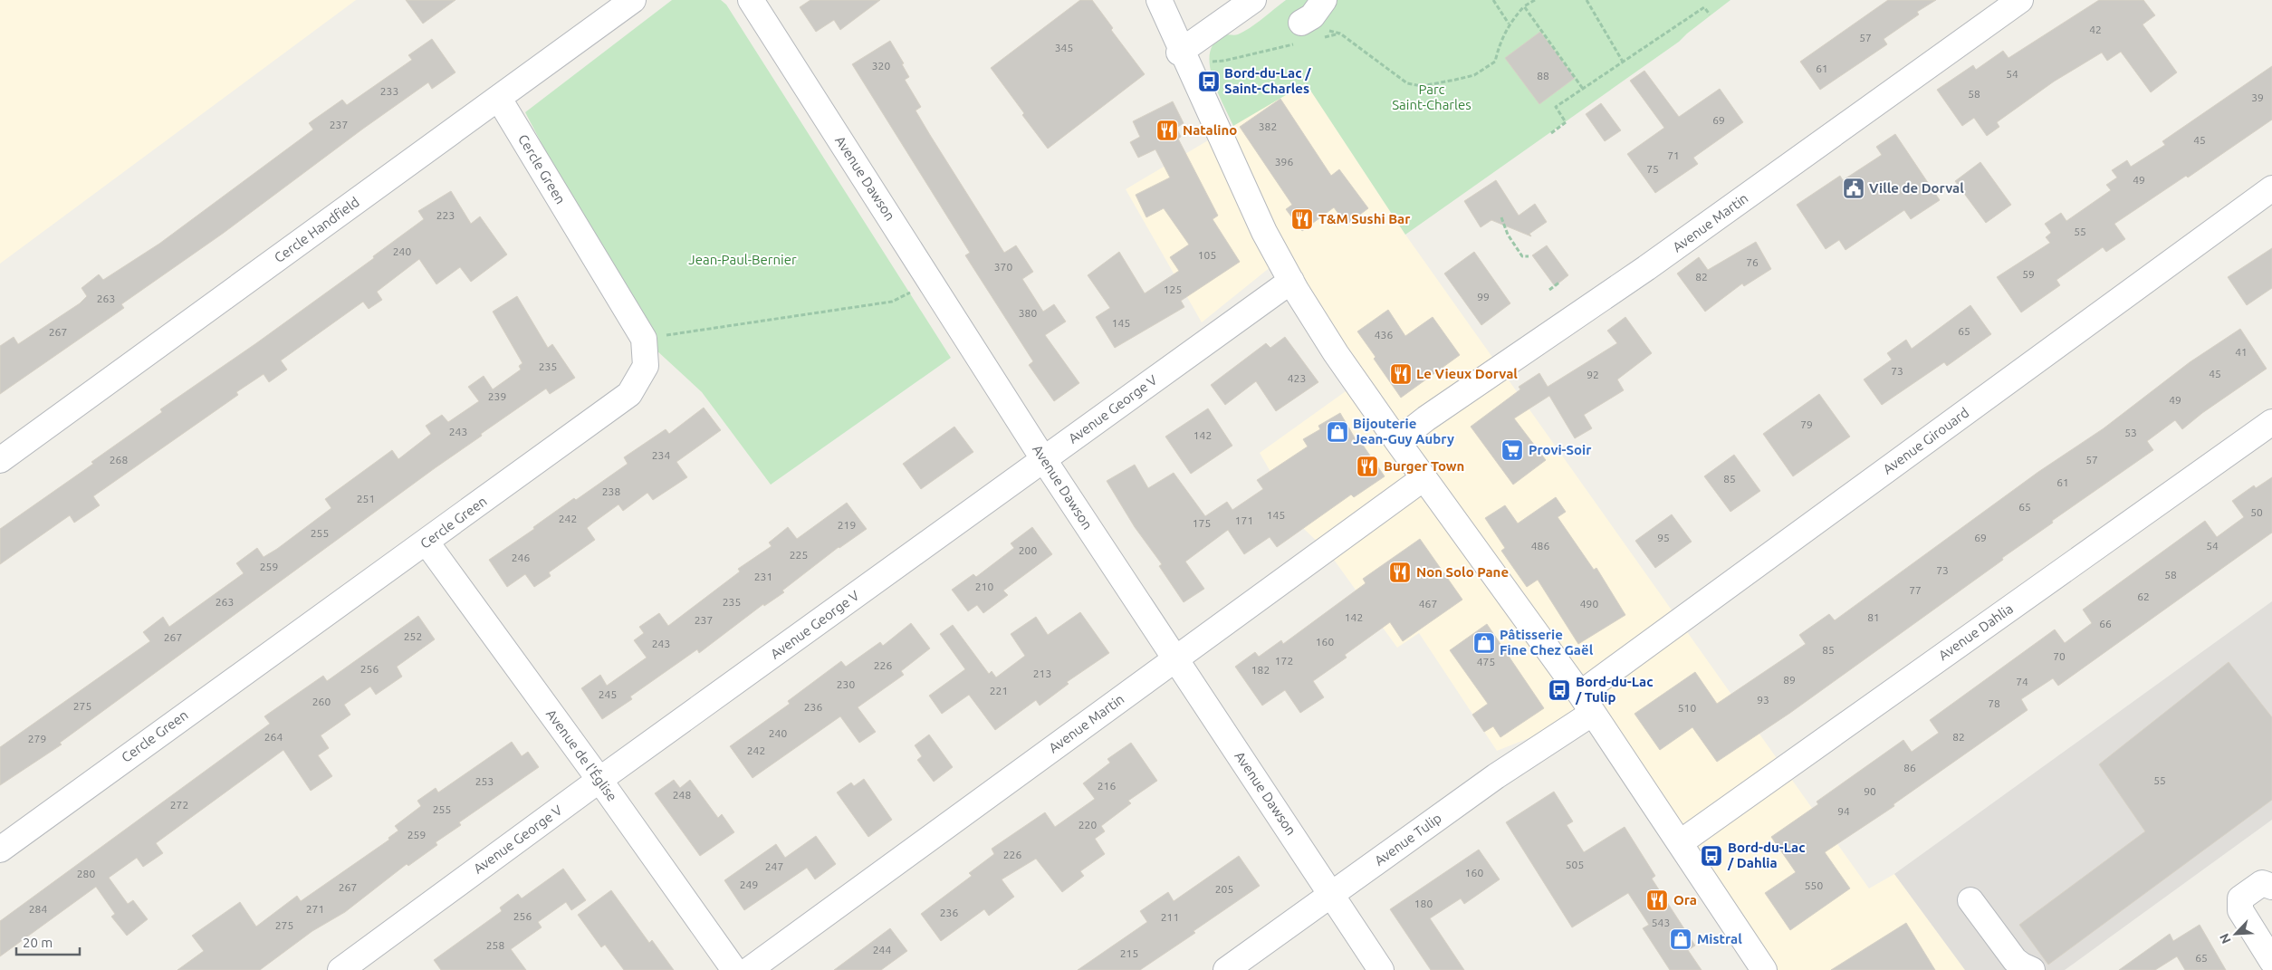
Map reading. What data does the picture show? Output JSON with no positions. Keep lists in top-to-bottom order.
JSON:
{
  "streets": {
    "street": [
      "Cercle Green",
      "Avenue Dawson",
      "Avenue Martin",
      "Cercle Handfield",
      "Avenue George V",
      "Avenue Girouard",
      "Avenue Dahlia",
      "Avenue de l'Église",
      "Avenue Tulip"
    ]
  },
  "crossings": [
    ["Cercle Green", "Cercle Handfield"],
    ["Cercle Green", "Avenue de l'Église"],
    ["Avenue Dawson", "Avenue Martin"],
    ["Avenue Dawson", "Avenue George V"],
    ["Avenue Dawson", "Avenue Tulip"],
    ["Avenue George V", "Avenue de l'Église"],
    ["Avenue Girouard", "Avenue Tulip"]
  ],
  "parks": ["Parc Saint-Charles", "Jean-Paul-Bernier"],
  "places": {
    "bus stop": ["Bord-du-Lac / Saint-Charles", "Bord-du-Lac / Tulip", "Bord-du-Lac / Dahlia"],
    "restaurant": [
      "Natalino",
      "T&M Sushi Bar",
      "Le Vieux Dorval",
      "Burger Town",
      "Non Solo Pane",
      "Ora"
    ],
    "public building": ["Ville de Dorval"],
    "shop": ["Bijouterie Jean-Guy Aubry", "Pâtisserie Fine Chez Gaël", "Mistral"],
    "supermarket": ["Provi-Soir"]
  },
  "house_numbers": [
    "42",
    "57",
    "345",
    "320",
    "61",
    "54",
    "88",
    "233",
    "58",
    "39",
    "69",
    "237",
    "382",
    "45",
    "71",
    "396",
    "75",
    "49",
    "223",
    "55",
    "240",
    "105",
    "76",
    "370",
    "59",
    "82",
    "125",
    "99",
    "263",
    "380",
    "145",
    "65",
    "267",
    "436",
    "41",
    "235",
    "73",
    "45",
    "92",
    "423",
    "239",
    "49",
    "79",
    "243",
    "53",
    "142",
    "234",
    "268",
    "57",
    "85",
    "61",
    "238",
    "251",
    "65",
    "50",
    "145",
    "242",
    "171",
    "175",
    "219",
    "255",
    "95",
    "69",
    "486",
    "54",
    "200",
    "225",
    "246",
    "259",
    "73",
    "58",
    "231",
    "210",
    "77",
    "62",
    "263",
    "235",
    "467",
    "490",
    "142",
    "81",
    "237",
    "66",
    "252",
    "267",
    "160",
    "243",
    "85",
    "70",
    "172",
    "475",
    "226",
    "256",
    "182",
    "213",
    "89",
    "74",
    "230",
    "221",
    "245",
    "93",
    "260",
    "78",
    "275",
    "236",
    "510",
    "240",
    "264",
    "82",
    "279",
    "242",
    "86",
    "55",
    "253",
    "216",
    "90",
    "248",
    "272",
    "255",
    "94",
    "220",
    "259",
    "226",
    "505",
    "247",
    "160",
    "280",
    "249",
    "550",
    "267",
    "205",
    "180",
    "284",
    "271",
    "236",
    "256",
    "211",
    "543",
    "275",
    "258",
    "244",
    "215",
    "65"
  ],
  "scale_bar": "20 m",
  "north": "bottom left"
}
